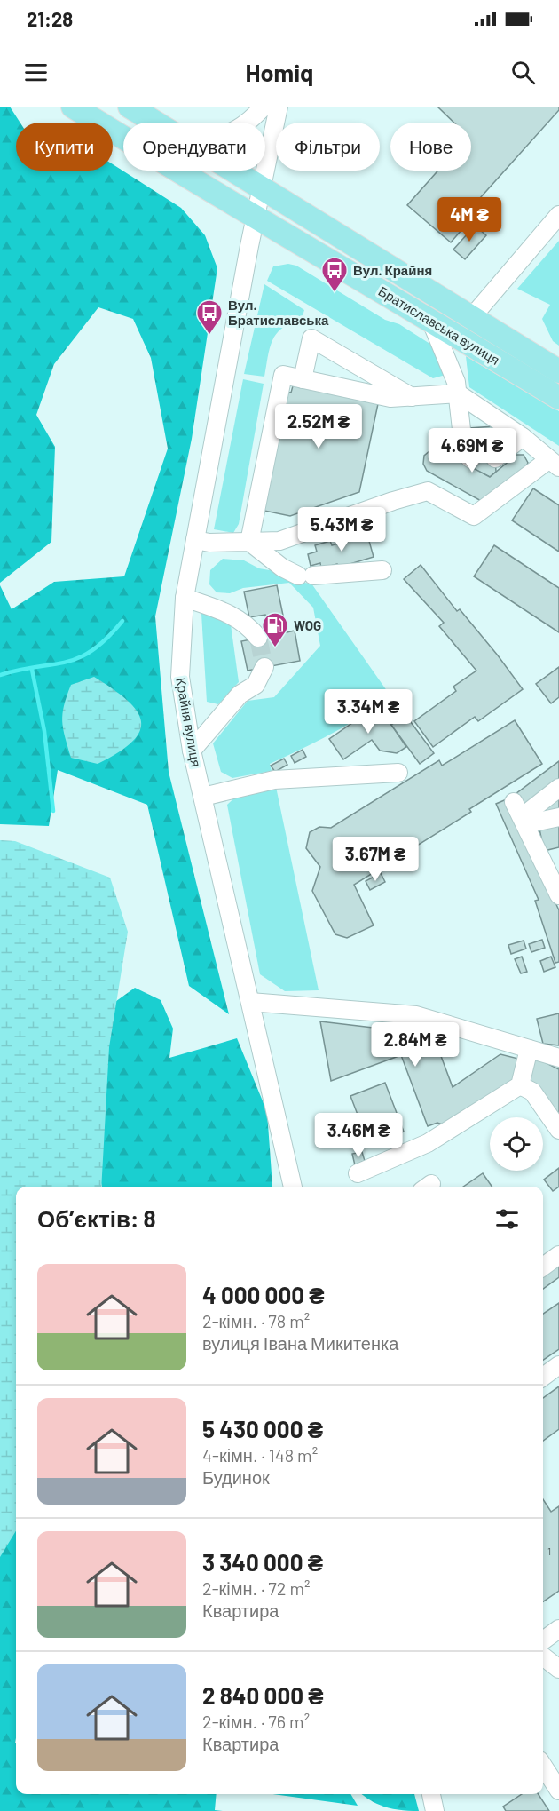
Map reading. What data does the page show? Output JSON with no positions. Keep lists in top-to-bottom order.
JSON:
{
  "streets": {
    "main road": ["Братиславська вулиця"],
    "street": ["Крайня вулиця"]
  },
  "crossings": [
    ["Братиславська вулиця", "Крайня вулиця"]
  ],
  "places": {
    "bus stop": ["Вул. Крайня", "Вул. Братиславська"],
    "fuel station": ["WOG"]
  },
  "house_numbers": ["1"],
  "page": {
    "status": "21:28",
    "header": "Homiq",
    "chip": [
      "Купити",
      "Орендувати",
      "Фільтри",
      "Нове"
    ],
    "price": [
      "4M ₴",
      "2.52M ₴",
      "4.69M ₴",
      "5.43M ₴",
      "3.34M ₴",
      "3.67M ₴",
      "2.84M ₴",
      "3.46M ₴"
    ],
    "heading": "Об’єктів: 8",
    "list": [
      {
        "name": "4 000 000 ₴",
        "note": "2-кімн. · 78 m² · вулиця Івана Микитенка"
      },
      {
        "name": "5 430 000 ₴",
        "note": "4-кімн. · 148 m² · Будинок"
      },
      {
        "name": "3 340 000 ₴",
        "note": "2-кімн. · 72 m² · Квартира"
      },
      {
        "name": "2 840 000 ₴",
        "note": "2-кімн. · 76 m² · Квартира"
      }
    ]
  }
}
